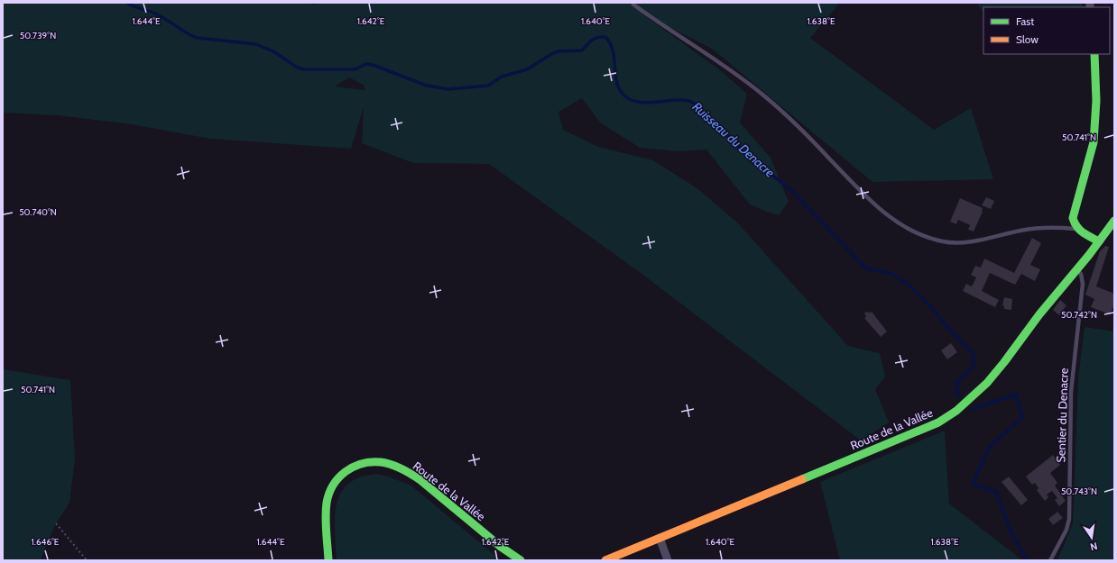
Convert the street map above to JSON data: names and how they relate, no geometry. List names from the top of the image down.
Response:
{
  "streets": {
    "street": ["Route de la Vallée"],
    "lane": ["Sentier du Denacre"]
  },
  "crossings": [
    ["Sentier du Denacre", "Route de la Vallée"]
  ],
  "water": ["Ruisseau du Denacre"],
  "legend": ["Fast", "Slow"],
  "north": "bottom",
  "coordinates": [
    "1.644°E",
    "1.642°E",
    "1.640°E",
    "1.638°E",
    "50.739°N",
    "50.741°N",
    "50.740°N",
    "50.742°N",
    "50.743°N",
    "1.646°E"
  ]
}
